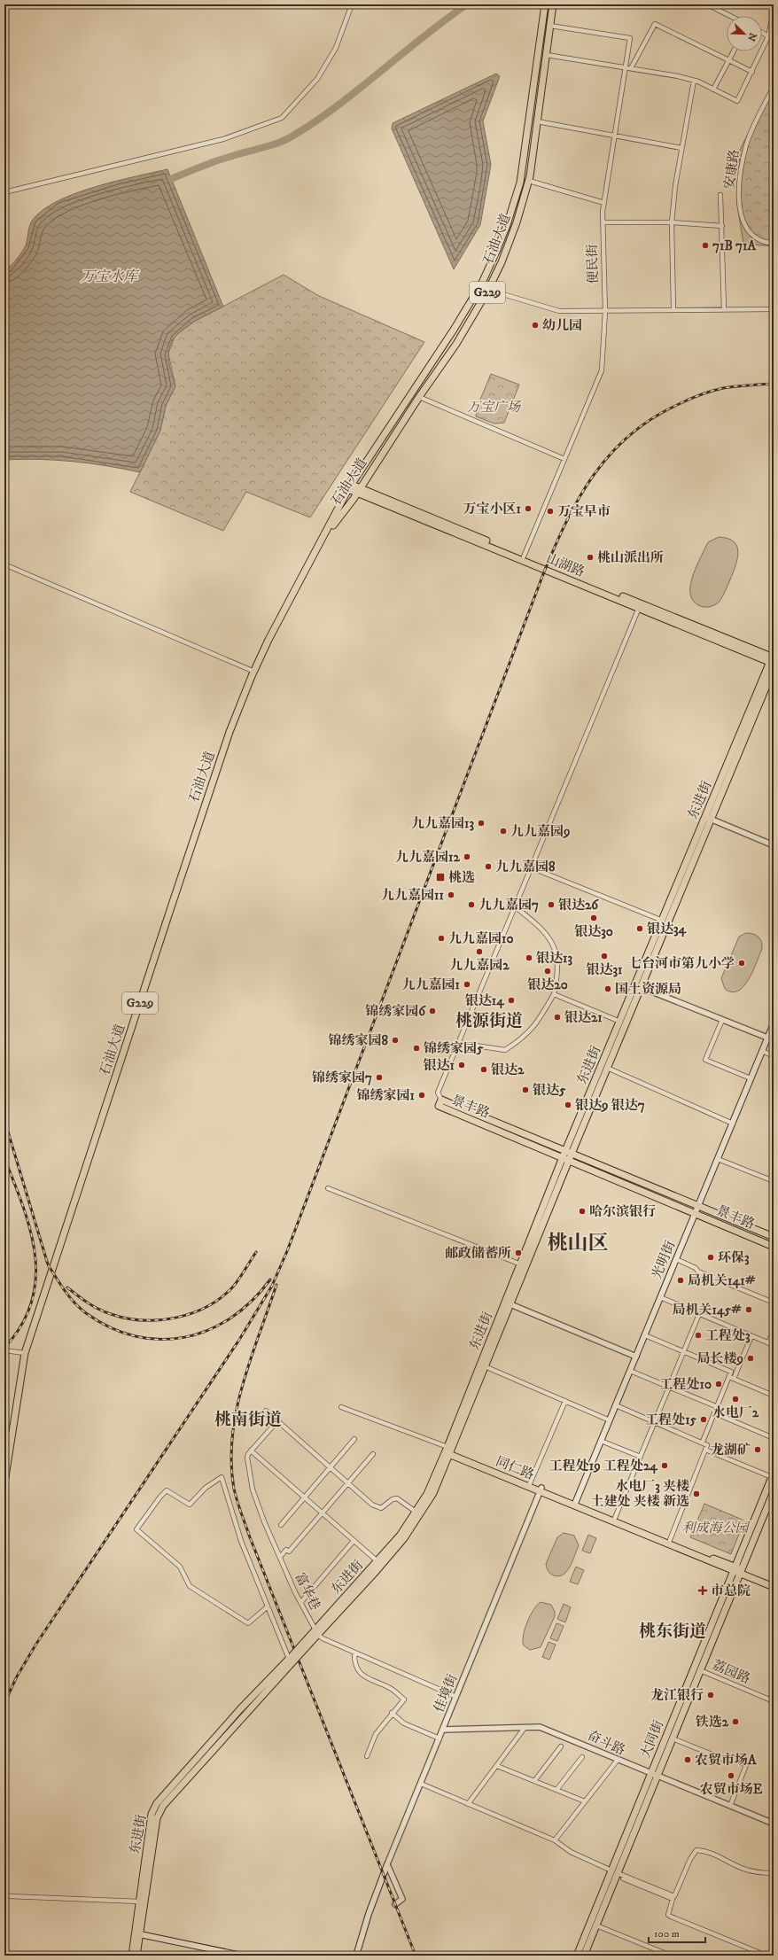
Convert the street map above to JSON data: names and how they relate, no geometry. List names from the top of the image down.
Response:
{
  "streets": {
    "main road": [
      "石油大道",
      "G229",
      "山湖路",
      "东进街",
      "景丰路",
      "光明街",
      "同仁路",
      "大同街"
    ],
    "street": [
      "安康路",
      "便民街",
      "富华巷",
      "荔园路",
      "佳境街",
      "奋斗路"
    ]
  },
  "crossings": [
    ["石油大道", "便民街"],
    ["石油大道", "山湖路"],
    ["便民街", "山湖路"],
    ["山湖路", "东进街"],
    ["东进街", "景丰路"],
    ["东进街", "同仁路"],
    ["东进街", "富华巷"],
    ["景丰路", "光明街"],
    ["光明街", "同仁路"],
    ["同仁路", "佳境街"],
    ["同仁路", "大同街"],
    ["荔园路", "大同街"],
    ["佳境街", "奋斗路"],
    ["大同街", "奋斗路"]
  ],
  "districts": [
    "桃源街道",
    "桃山区",
    "桃南街道",
    "桃东街道"
  ],
  "water": ["万宝水库"],
  "parks": ["万宝广场", "利成海公园"],
  "places": {
    "other": [
      "71B 71A",
      "幼儿园",
      "万宝小区1",
      "万宝早市",
      "桃山派出所",
      "九九嘉园13",
      "九九嘉园9",
      "九九嘉园12",
      "九九嘉园8",
      "九九嘉园11",
      "九九嘉园7",
      "银达26",
      "银达30",
      "银达34",
      "九九嘉园10",
      "九九嘉园2",
      "银达31",
      "银达13",
      "七台河市第九小学",
      "银达20",
      "九九嘉园1",
      "国土资源局",
      "银达14",
      "锦绣家园6",
      "银达21",
      "锦绣家园8",
      "锦绣家园5",
      "银达1",
      "银达2",
      "锦绣家园7",
      "银达5",
      "锦绣家园1",
      "银达9 银达7",
      "哈尔滨银行",
      "邮政储蓄所",
      "环保3",
      "局机关141#",
      "局机关145#",
      "工程处3",
      "局长楼9",
      "工程处10",
      "水电厂2",
      "工程处15",
      "龙湖矿",
      "工程处19 工程处24",
      "水电厂3 夹楼 土建处 夹楼 新选",
      "龙江银行",
      "铁选2",
      "农贸市场A",
      "农贸市场E"
    ],
    "transit": ["桃选"],
    "health": ["市总院"]
  },
  "scale_bar": "100 m",
  "north": "bottom right"
}
